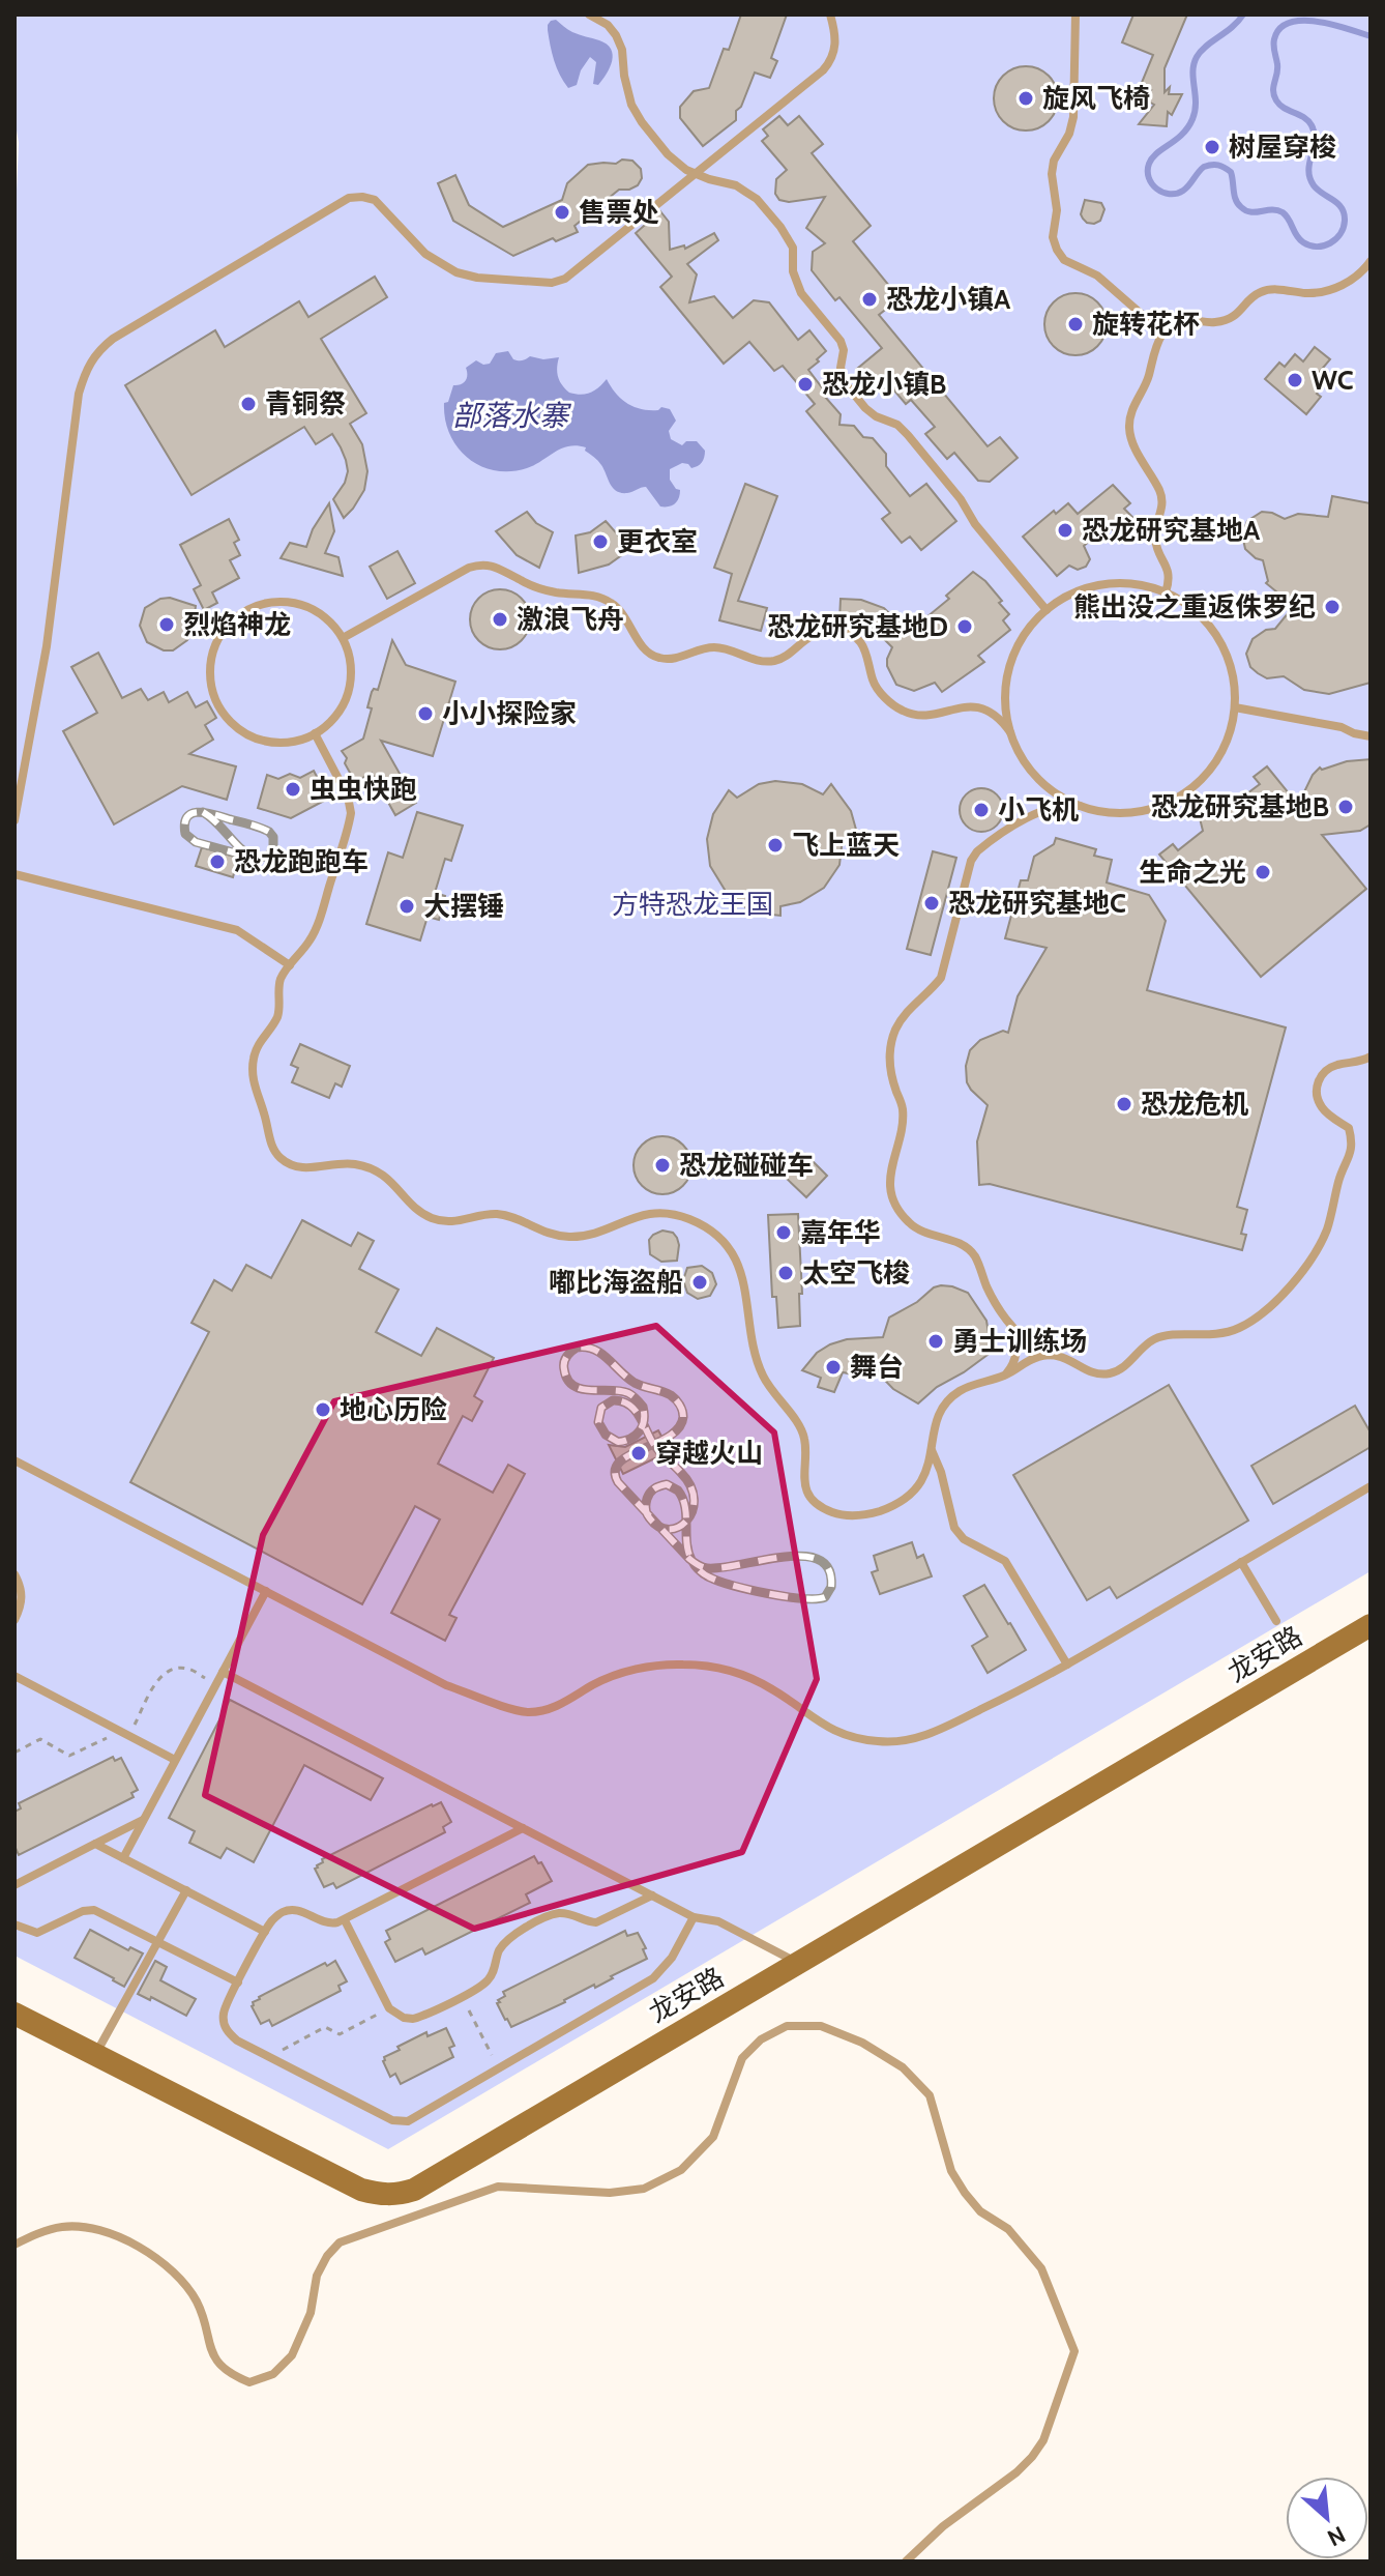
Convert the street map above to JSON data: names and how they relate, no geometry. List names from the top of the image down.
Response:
{
  "streets": {
    "main road": ["龙安路"]
  },
  "water": ["部落水寨"],
  "parks": ["方特恐龙王国"],
  "places": [
    "旋风飞椅",
    "树屋穿梭",
    "售票处",
    "恐龙小镇A",
    "旋转花杯",
    "WC",
    "恐龙小镇B",
    "青铜祭",
    "恐龙研究基地A",
    "更衣室",
    "熊出没之重返侏罗纪",
    "激浪飞舟",
    "烈焰神龙",
    "恐龙研究基地D",
    "小小探险家",
    "虫虫快跑",
    "恐龙研究基地B",
    "小飞机",
    "飞上蓝天",
    "恐龙跑跑车",
    "生命之光",
    "恐龙研究基地C",
    "大摆锤",
    "恐龙危机",
    "恐龙碰碰车",
    "嘉年华",
    "太空飞梭",
    "嘟比海盗船",
    "勇士训练场",
    "舞台",
    "地心历险",
    "穿越火山"
  ],
  "north": "bottom right"
}
